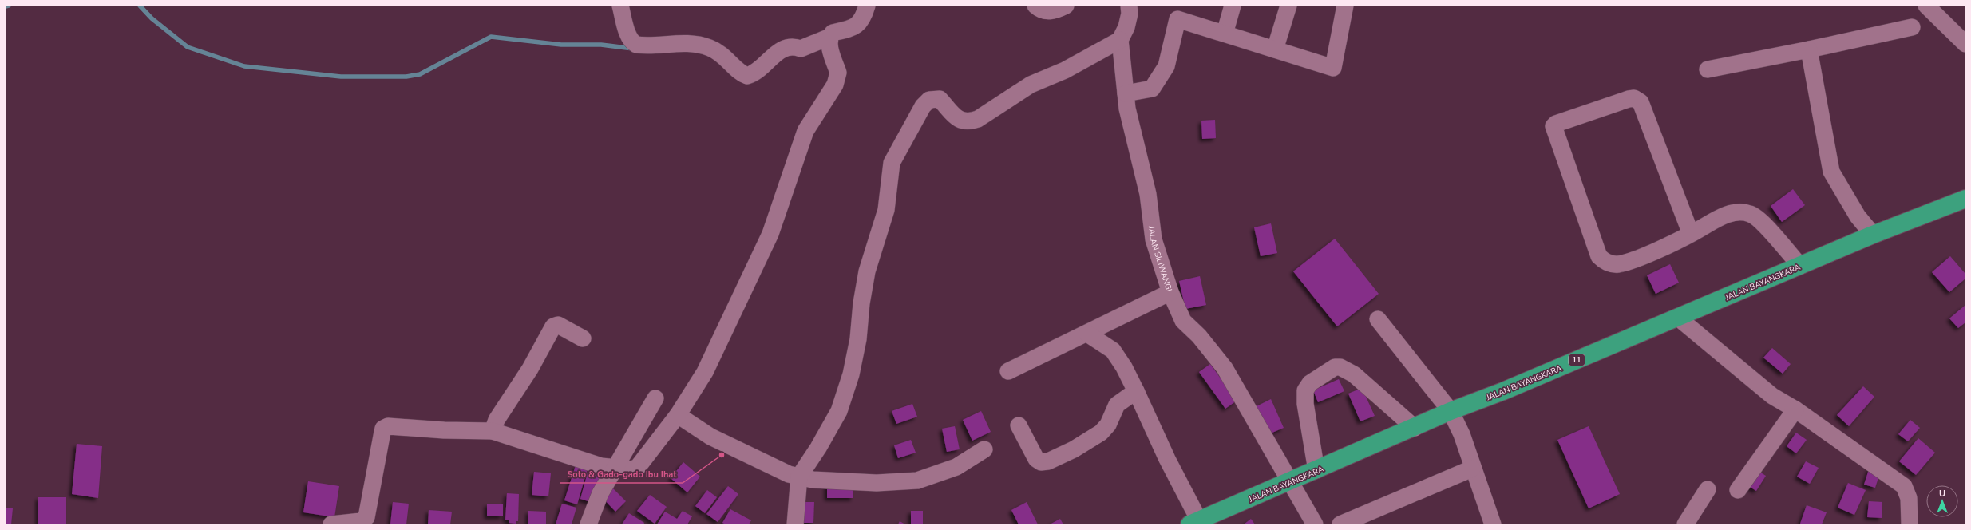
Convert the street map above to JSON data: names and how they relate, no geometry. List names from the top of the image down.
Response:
{
  "streets": {
    "highway": ["JALAN BAYANGKARA", "11"],
    "street": ["JALAN SILIWANGI"]
  },
  "crossings": [
    ["JALAN SILIWANGI", "JALAN BAYANGKARA"]
  ],
  "places": ["Soto & Gado-gado Ibu Ihat"],
  "north": "top"
}
